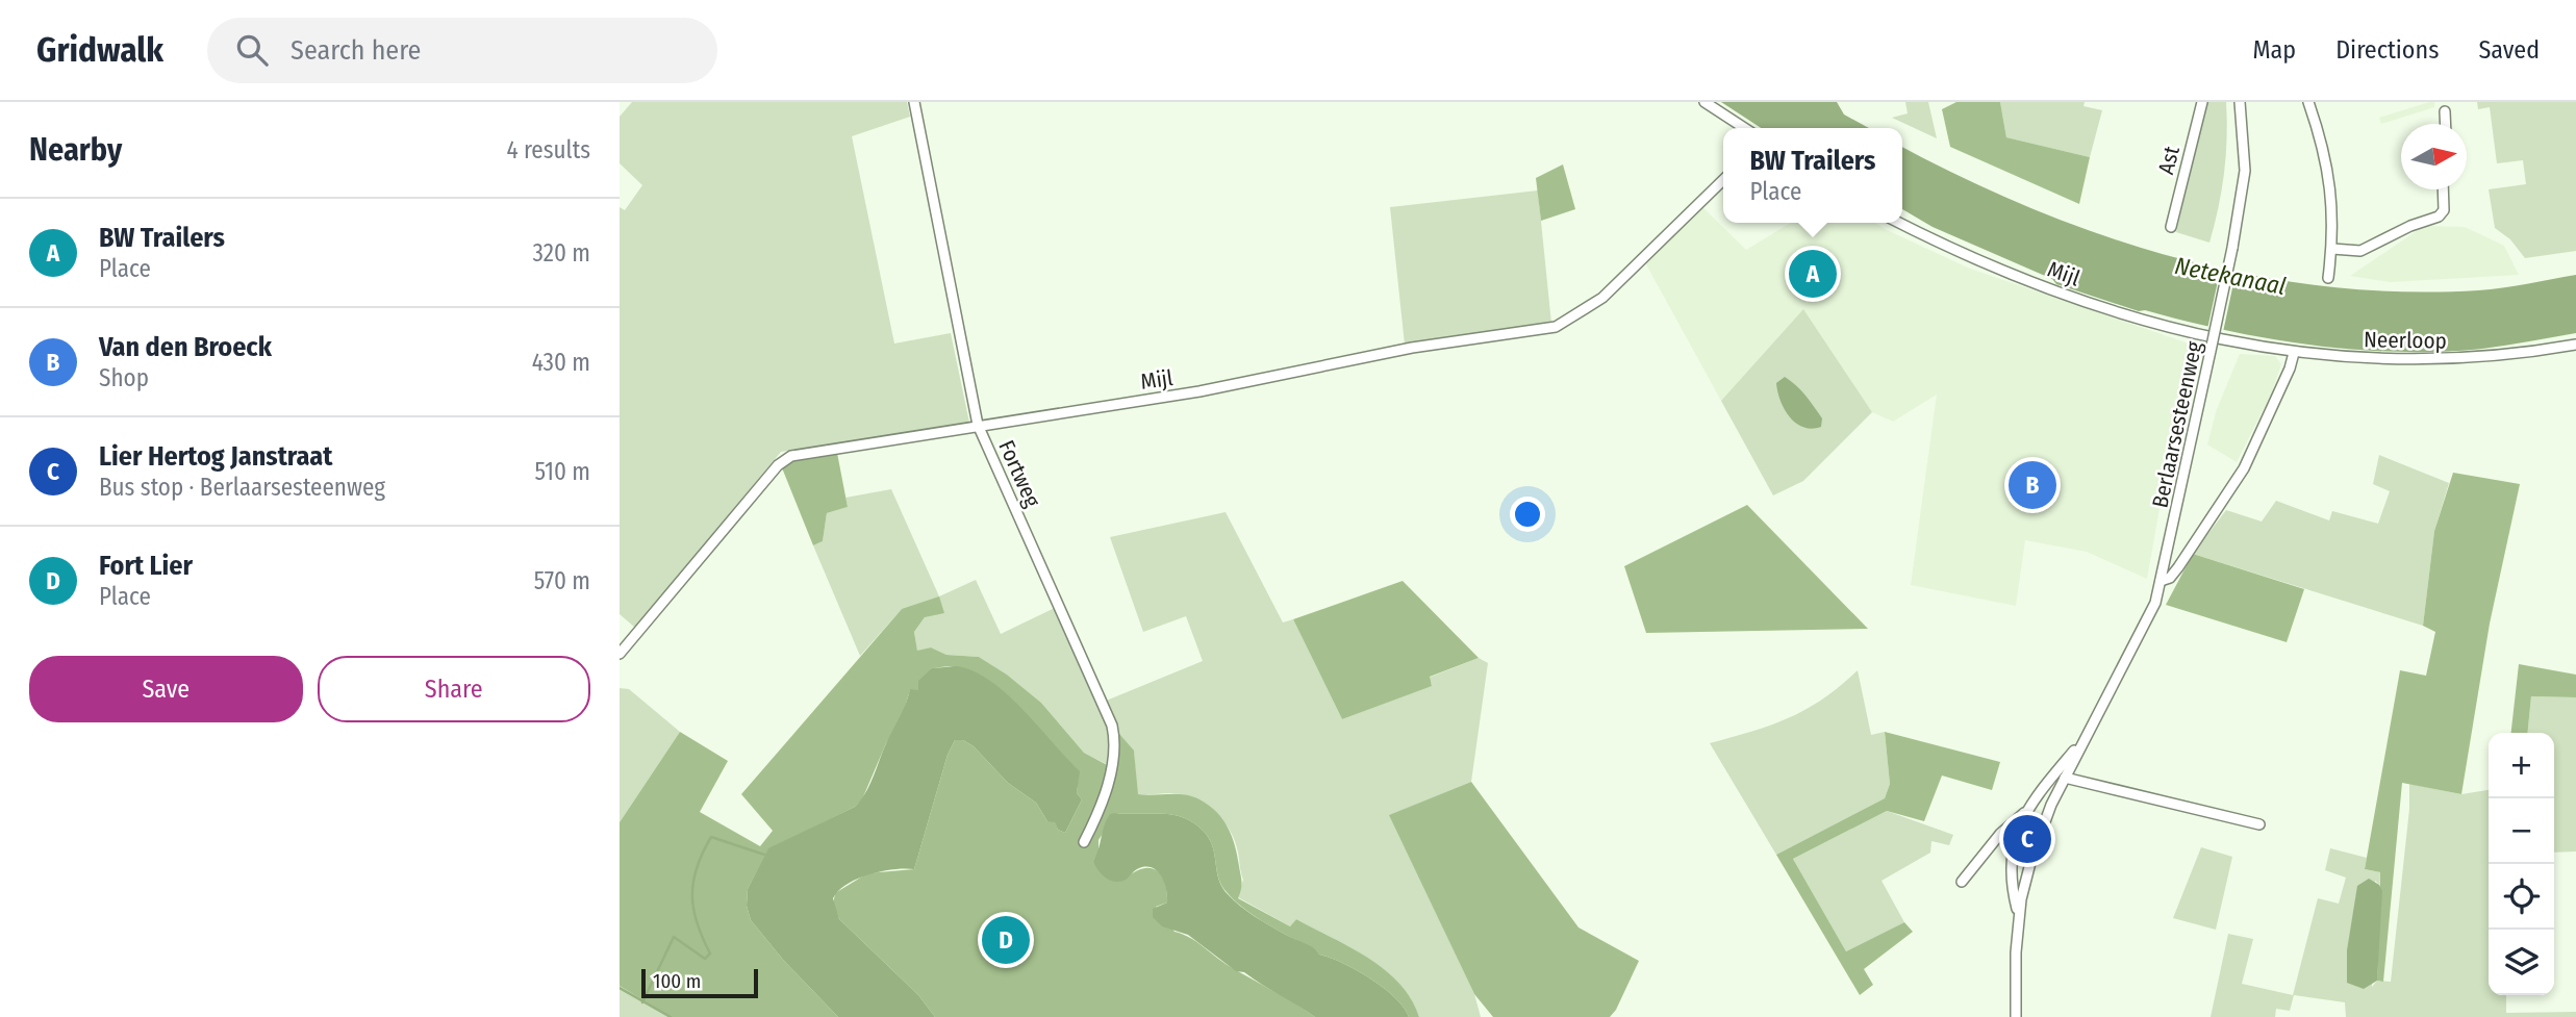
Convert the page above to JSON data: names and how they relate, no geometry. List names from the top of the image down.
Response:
{
  "streets": {
    "street": [
      "Ast",
      "Mijl",
      "Neerloop",
      "Berlaarsesteenweg",
      "Fortweg"
    ]
  },
  "crossings": [
    ["Mijl", "Neerloop"],
    ["Mijl", "Fortweg"]
  ],
  "water": ["Netekanaal"],
  "scale_bar": "100 m",
  "north": "right",
  "page": {
    "header": "Gridwalk",
    "search": "Search here",
    "nav": ["Map", "Directions", "Saved"],
    "heading": ["Nearby", "4 results"],
    "popup": ["BW Trailers", "Place"],
    "list": [
      {
        "mark": "A",
        "name": "BW Trailers",
        "note": "Place",
        "value": "320 m"
      },
      {
        "mark": "B",
        "name": "Van den Broeck",
        "note": "Shop",
        "value": "430 m"
      },
      {
        "mark": "C",
        "name": "Lier Hertog Janstraat",
        "note": "Bus stop · Berlaarsesteenweg",
        "value": "510 m"
      },
      {
        "mark": "D",
        "name": "Fort Lier",
        "note": "Place",
        "value": "570 m"
      }
    ],
    "pins": [
      "A",
      "B",
      "C",
      "D"
    ],
    "buttons": ["Save", "Share"],
    "map_buttons": ["+", "−"],
    "scale": "100 m"
  }
}
